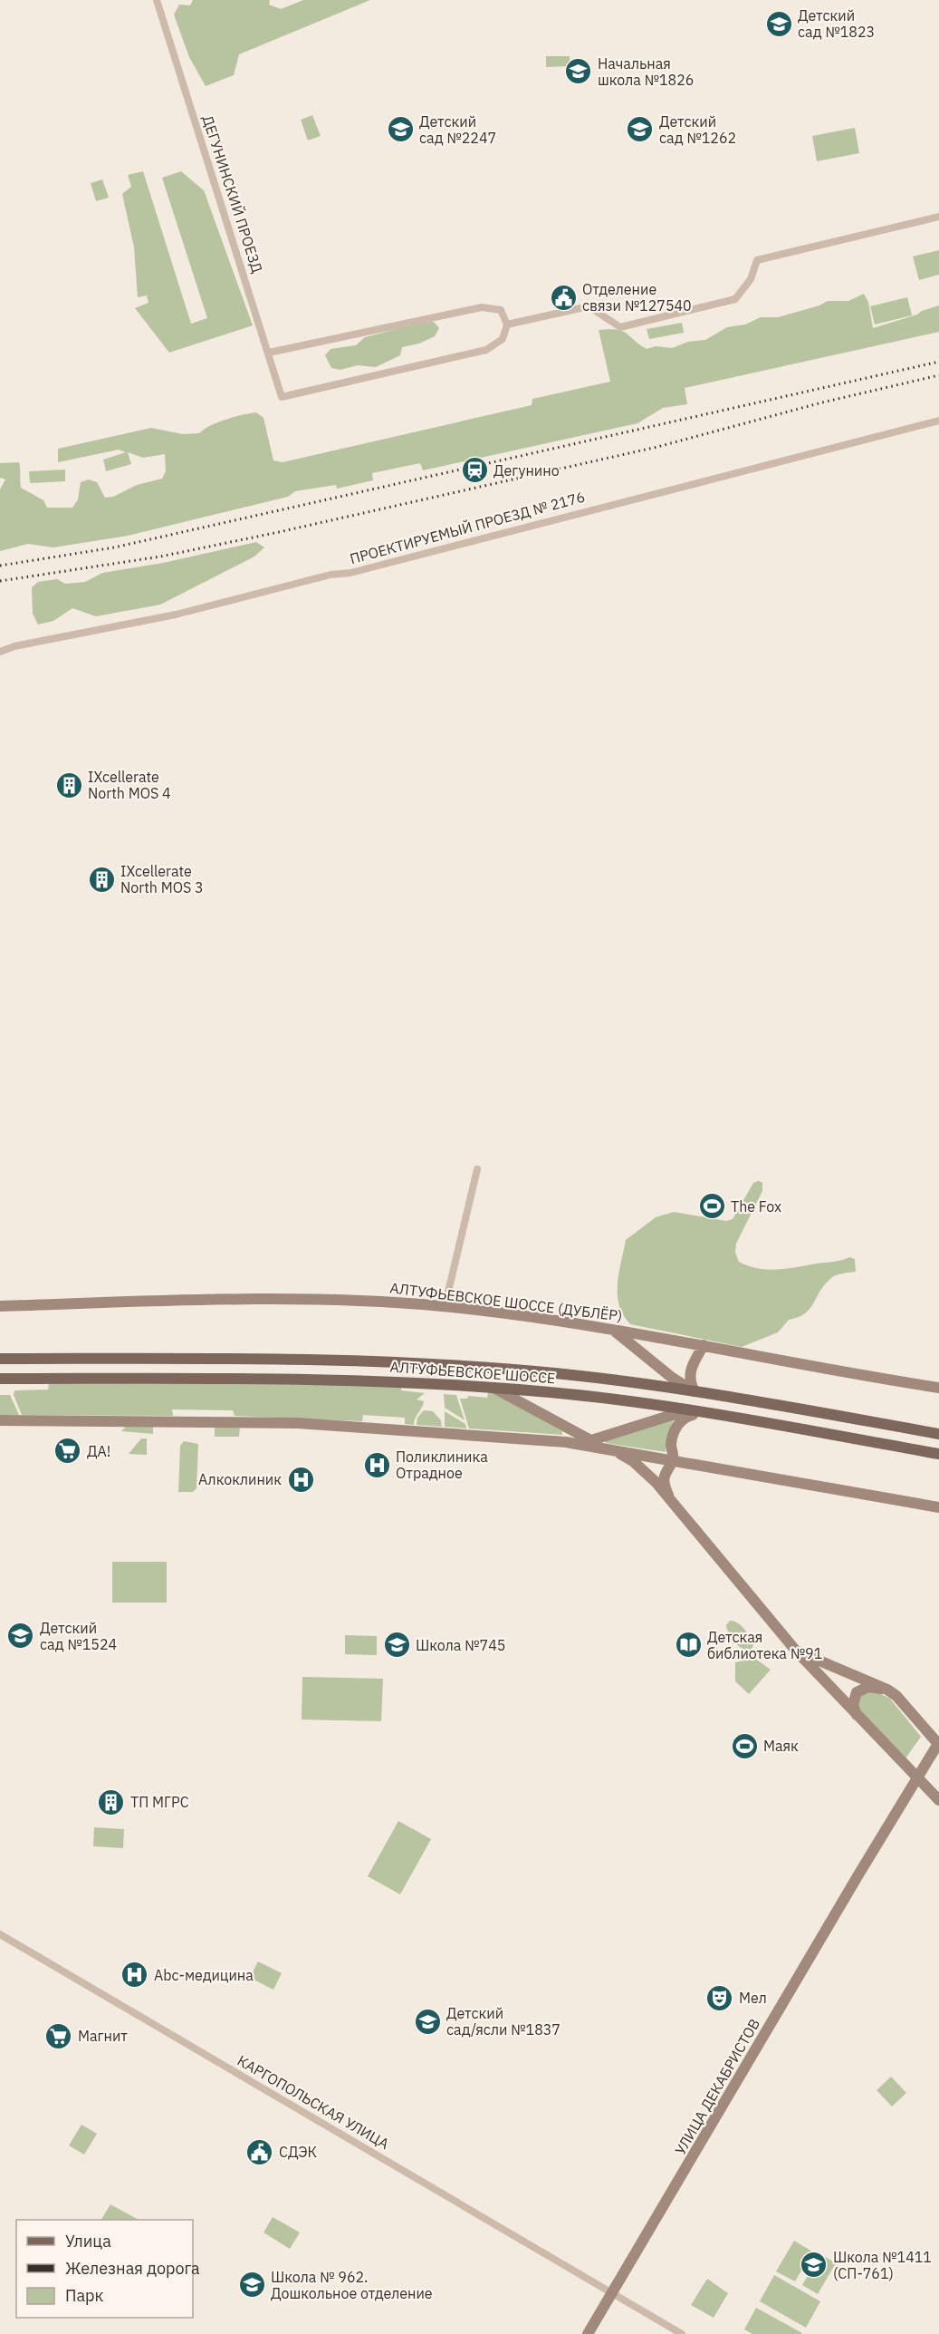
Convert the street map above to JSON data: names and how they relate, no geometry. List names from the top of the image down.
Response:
{
  "streets": {
    "main road": ["АЛТУФЬЕВСКОЕ ШОССЕ (ДУБЛЁР)", "АЛТУФЬЕВСКОЕ ШОССЕ", "УЛИЦА ДЕКАБРИСТОВ"],
    "street": ["ДЕГУНИНСКИЙ ПРОЕЗД", "ПРОЕКТИРУЕМЫЙ ПРОЕЗД № 2176", "КАРГОПОЛЬСКАЯ УЛИЦА"]
  },
  "crossings": [
    ["УЛИЦА ДЕКАБРИСТОВ", "КАРГОПОЛЬСКАЯ УЛИЦА"]
  ],
  "places": {
    "school or university": [
      "Детский сад №1823",
      "Начальная школа №1826",
      "Детский сад №2247",
      "Детский сад №1262",
      "Детский сад №1524",
      "Школа №745",
      "Детский сад/ясли №1837",
      "Школа №1411 (СП-761)",
      "Школа № 962. Дошкольное отделение"
    ],
    "public building": ["Отделение связи №127540", "СДЭК"],
    "station": ["Дегунино"],
    "building": ["IXcellerate North MOS 4", "IXcellerate North MOS 3", "ТП МГРС"],
    "sports": ["The Fox", "Маяк"],
    "supermarket": ["ДА!", "Магнит"],
    "hospital": ["Поликлиника Отрадное", "Алкоклиник", "Abc-медицина"],
    "library": ["Детская библиотека №91"],
    "theatre": ["Мел"]
  },
  "legend": ["Улица", "Железная дорога", "Парк"]
}
